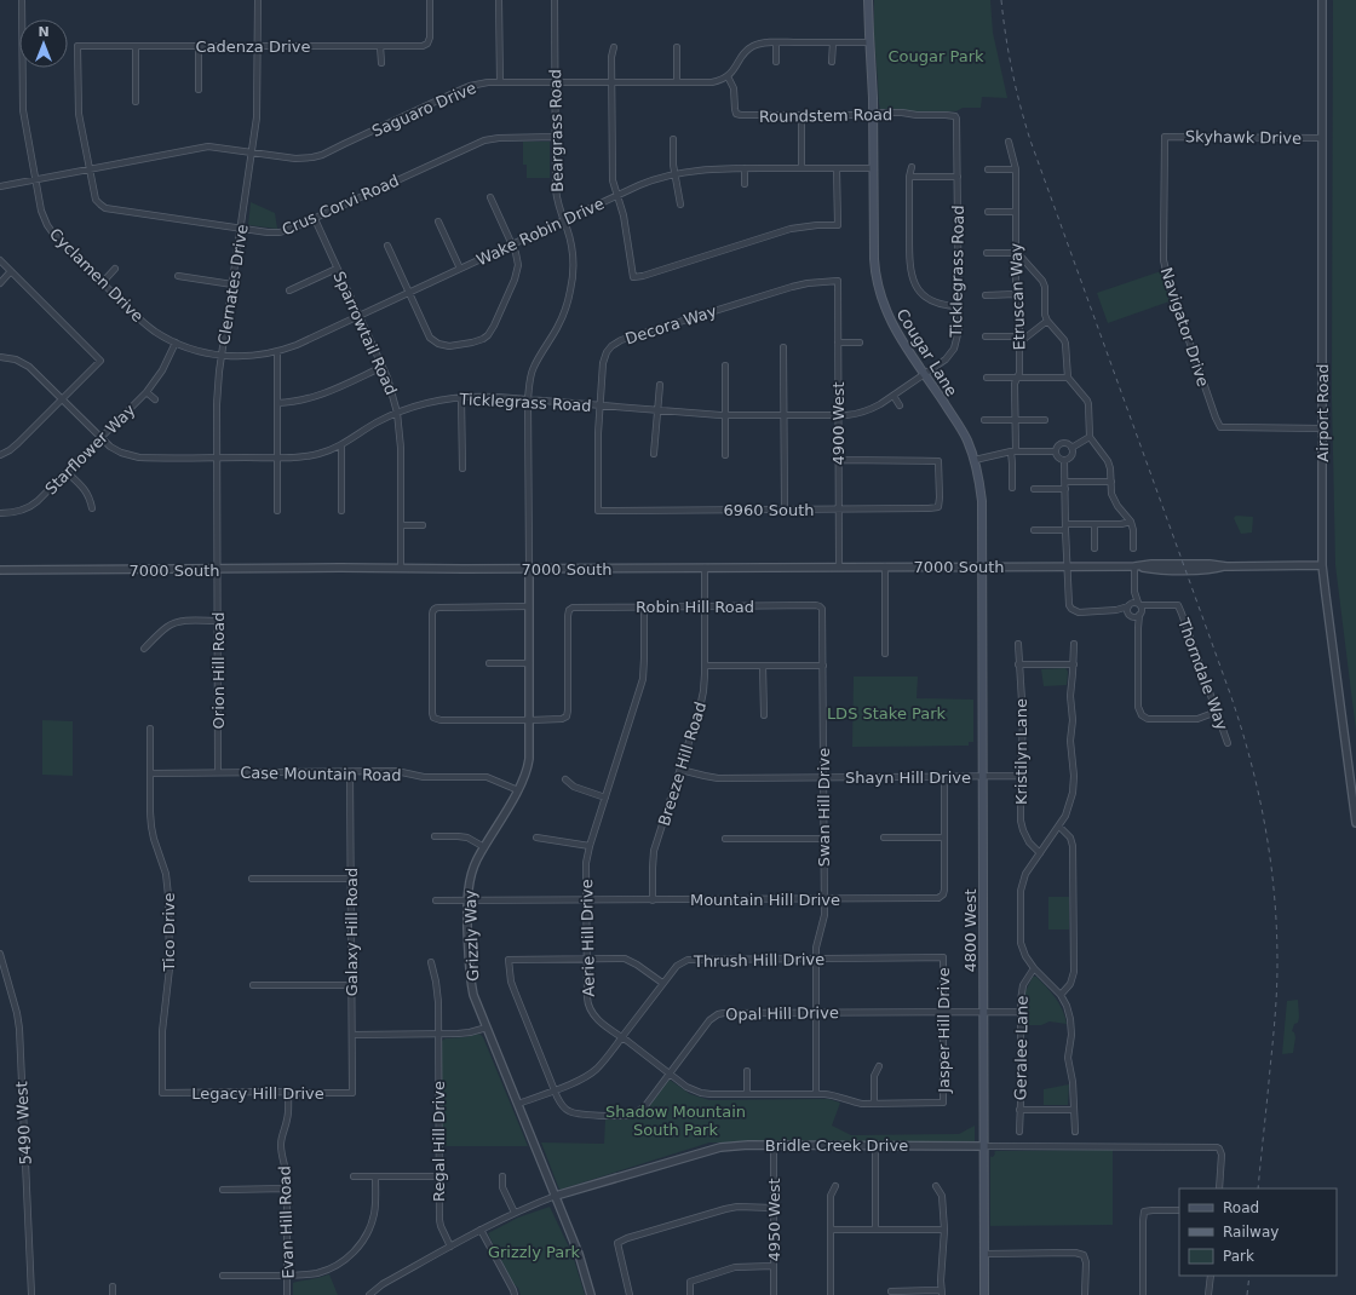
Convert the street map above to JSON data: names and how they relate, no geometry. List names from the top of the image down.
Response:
{
  "streets": {
    "main road": ["Cougar Lane", "4800 West"],
    "street": [
      "Cadenza Drive",
      "Saguaro Drive",
      "Roundstem Road",
      "Beargrass Road",
      "Skyhawk Drive",
      "Crus Corvi Road",
      "Wake Robin Drive",
      "Ticklegrass Road",
      "Cyclamen Drive",
      "Clernates Drive",
      "Etruscan Way",
      "Decora Way",
      "Navigator Drive",
      "Sparrowtail Road",
      "Airport Road",
      "4900 West",
      "Starflower Way",
      "6960 South",
      "7000 South",
      "Robin Hill Road",
      "Orion Hill Road",
      "Thorndale Way",
      "Kristilyn Lane",
      "Breeze Hill Road",
      "Case Mountain Road",
      "Shayn Hill Drive",
      "Swan Hill Drive",
      "Mountain Hill Drive",
      "Tico Drive",
      "Galaxy Hill Road",
      "Grizzly Way",
      "Aerie Hill Drive",
      "Thrush Hill Drive",
      "Opal Hill Drive",
      "Jasper Hill Drive",
      "Geralee Lane",
      "Legacy Hill Drive",
      "5490 West",
      "Regal Hill Drive",
      "Bridle Creek Drive",
      "4950 West",
      "Evan Hill Road"
    ]
  },
  "crossings": [
    ["Cadenza Drive", "Crus Corvi Road"],
    ["Cadenza Drive", "Clernates Drive"],
    ["Saguaro Drive", "Roundstem Road"],
    ["Saguaro Drive", "Beargrass Road"],
    ["Saguaro Drive", "Crus Corvi Road"],
    ["Saguaro Drive", "Cyclamen Drive"],
    ["Saguaro Drive", "Clernates Drive"],
    ["Roundstem Road", "Ticklegrass Road"],
    ["Roundstem Road", "Cougar Lane"],
    ["Beargrass Road", "Crus Corvi Road"],
    ["Beargrass Road", "Wake Robin Drive"],
    ["Beargrass Road", "Ticklegrass Road"],
    ["Beargrass Road", "7000 South"],
    ["Beargrass Road", "Grizzly Way"],
    ["Skyhawk Drive", "Navigator Drive"],
    ["Skyhawk Drive", "Airport Road"],
    ["Crus Corvi Road", "Clernates Drive"],
    ["Crus Corvi Road", "Sparrowtail Road"],
    ["Wake Robin Drive", "Cyclamen Drive"],
    ["Wake Robin Drive", "Clernates Drive"],
    ["Wake Robin Drive", "Sparrowtail Road"],
    ["Wake Robin Drive", "Cougar Lane"],
    ["Ticklegrass Road", "Clernates Drive"],
    ["Ticklegrass Road", "Decora Way"],
    ["Ticklegrass Road", "Sparrowtail Road"],
    ["Ticklegrass Road", "Cougar Lane"],
    ["Ticklegrass Road", "4900 West"],
    ["Ticklegrass Road", "Starflower Way"],
    ["Cyclamen Drive", "Clernates Drive"],
    ["Cyclamen Drive", "Starflower Way"],
    ["Clernates Drive", "7000 South"],
    ["Clernates Drive", "Orion Hill Road"],
    ["Decora Way", "4900 West"],
    ["Decora Way", "6960 South"],
    ["Navigator Drive", "Airport Road"],
    ["Sparrowtail Road", "7000 South"],
    ["Cougar Lane", "7000 South"],
    ["Cougar Lane", "4800 West"],
    ["Airport Road", "7000 South"],
    ["4900 West", "6960 South"],
    ["4900 West", "7000 South"],
    ["7000 South", "Orion Hill Road"],
    ["7000 South", "Breeze Hill Road"],
    ["7000 South", "4800 West"],
    ["7000 South", "Grizzly Way"],
    ["Robin Hill Road", "Breeze Hill Road"],
    ["Robin Hill Road", "Swan Hill Drive"],
    ["Robin Hill Road", "Grizzly Way"],
    ["Robin Hill Road", "Aerie Hill Drive"],
    ["Orion Hill Road", "Case Mountain Road"],
    ["Kristilyn Lane", "Shayn Hill Drive"],
    ["Breeze Hill Road", "Shayn Hill Drive"],
    ["Breeze Hill Road", "Mountain Hill Drive"],
    ["Case Mountain Road", "Tico Drive"],
    ["Case Mountain Road", "Galaxy Hill Road"],
    ["Case Mountain Road", "Grizzly Way"],
    ["Shayn Hill Drive", "Swan Hill Drive"],
    ["Shayn Hill Drive", "Mountain Hill Drive"],
    ["Shayn Hill Drive", "4800 West"],
    ["Swan Hill Drive", "Mountain Hill Drive"],
    ["Swan Hill Drive", "Aerie Hill Drive"],
    ["Swan Hill Drive", "Thrush Hill Drive"],
    ["Swan Hill Drive", "Opal Hill Drive"],
    ["Mountain Hill Drive", "Grizzly Way"],
    ["Mountain Hill Drive", "Aerie Hill Drive"],
    ["4800 West", "Opal Hill Drive"],
    ["4800 West", "Bridle Creek Drive"],
    ["Tico Drive", "Legacy Hill Drive"],
    ["Galaxy Hill Road", "Legacy Hill Drive"],
    ["Grizzly Way", "Thrush Hill Drive"],
    ["Grizzly Way", "Bridle Creek Drive"],
    ["Aerie Hill Drive", "Thrush Hill Drive"],
    ["Aerie Hill Drive", "Opal Hill Drive"],
    ["Aerie Hill Drive", "Jasper Hill Drive"],
    ["Thrush Hill Drive", "Opal Hill Drive"],
    ["Thrush Hill Drive", "Jasper Hill Drive"],
    ["Opal Hill Drive", "Jasper Hill Drive"],
    ["Opal Hill Drive", "Geralee Lane"],
    ["Legacy Hill Drive", "Evan Hill Road"],
    ["Regal Hill Drive", "Bridle Creek Drive"],
    ["Bridle Creek Drive", "4950 West"]
  ],
  "parks": [
    "Cougar Park",
    "LDS Stake Park",
    "Shadow Mountain South Park",
    "Grizzly Park"
  ],
  "legend": ["Road", "Railway", "Park"],
  "north": "top"
}
